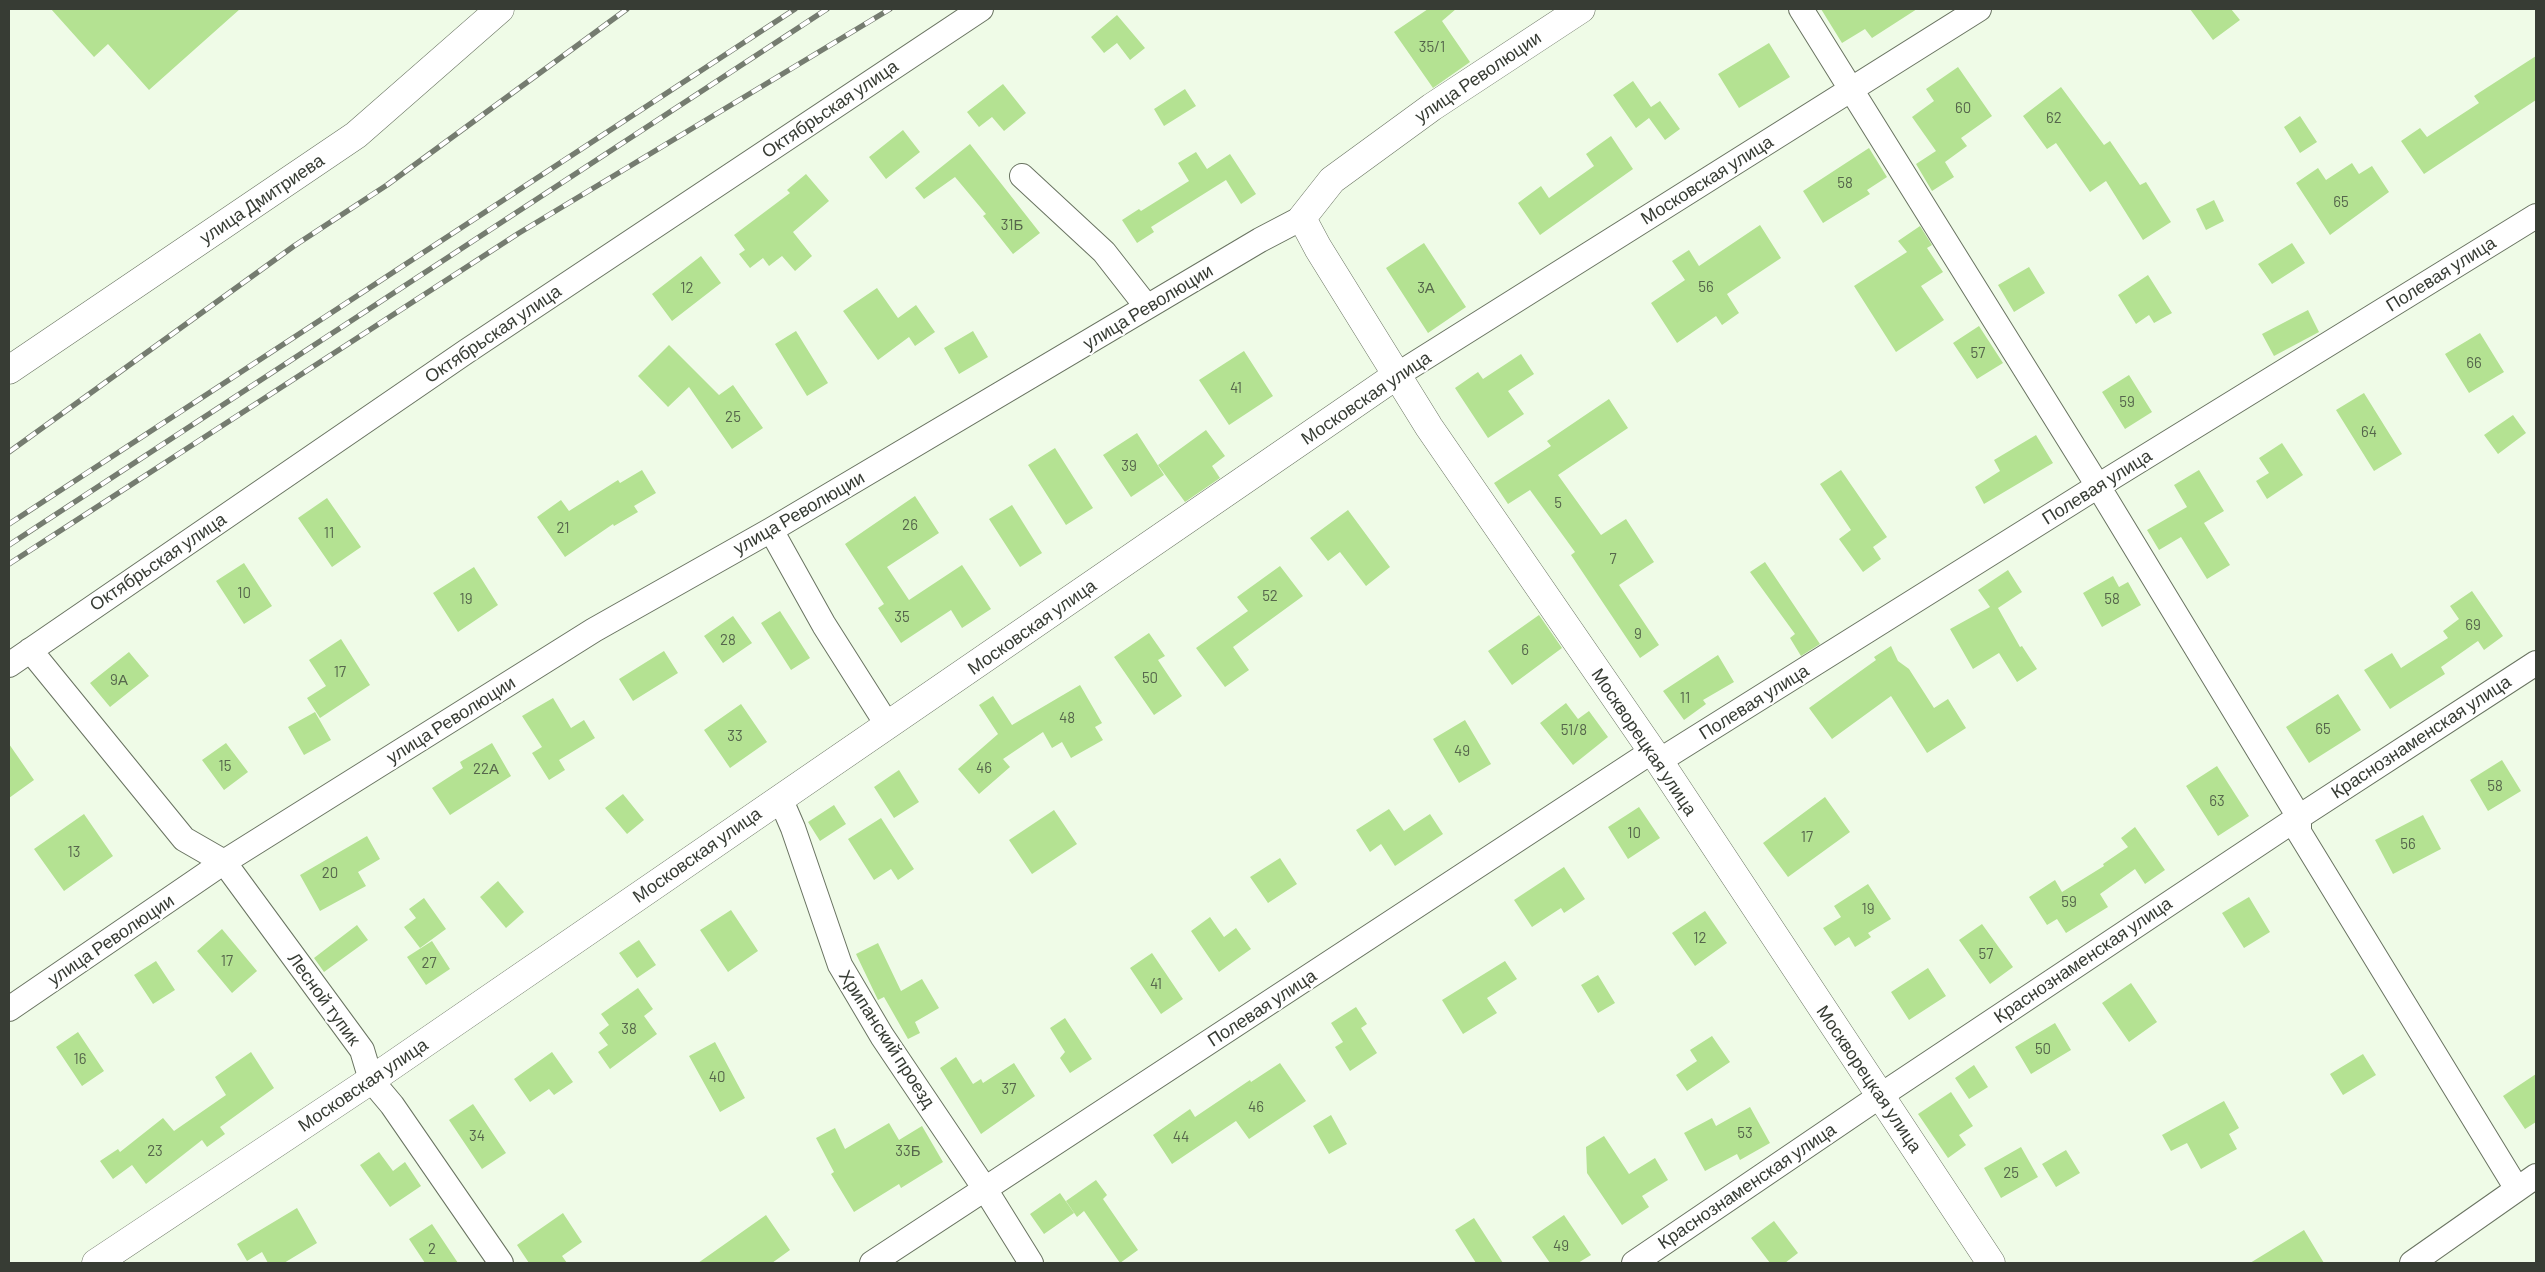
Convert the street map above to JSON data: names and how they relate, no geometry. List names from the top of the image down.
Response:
{
  "streets": {
    "street": [
      "улица Революции",
      "Октябрьская улица",
      "Московская улица",
      "улица Дмитриева",
      "Полевая улица",
      "Краснознаменская улица",
      "Москворецкая улица",
      "Лесной тупик",
      "Хрипанский проезд"
    ]
  },
  "crossings": [
    ["улица Революции", "Москворецкая улица"],
    ["улица Революции", "Лесной тупик"],
    ["Московская улица", "Москворецкая улица"],
    ["Московская улица", "Лесной тупик"],
    ["Московская улица", "Хрипанский проезд"],
    ["Полевая улица", "Москворецкая улица"],
    ["Полевая улица", "Хрипанский проезд"],
    ["Краснознаменская улица", "Москворецкая улица"]
  ],
  "house_numbers": [
    "35/1",
    "60",
    "62",
    "58",
    "65",
    "31Б",
    "56",
    "12",
    "3А",
    "57",
    "66",
    "41",
    "59",
    "25",
    "64",
    "39",
    "5",
    "26",
    "21",
    "11",
    "7",
    "10",
    "52",
    "19",
    "58",
    "35",
    "69",
    "9",
    "28",
    "6",
    "17",
    "50",
    "9А",
    "11",
    "48",
    "65",
    "51/8",
    "33",
    "49",
    "15",
    "46",
    "22А",
    "58",
    "63",
    "10",
    "17",
    "56",
    "13",
    "20",
    "59",
    "19",
    "12",
    "57",
    "17",
    "27",
    "41",
    "38",
    "50",
    "16",
    "40",
    "37",
    "46",
    "53",
    "34",
    "44",
    "23",
    "33Б",
    "25",
    "49",
    "2"
  ]
}
